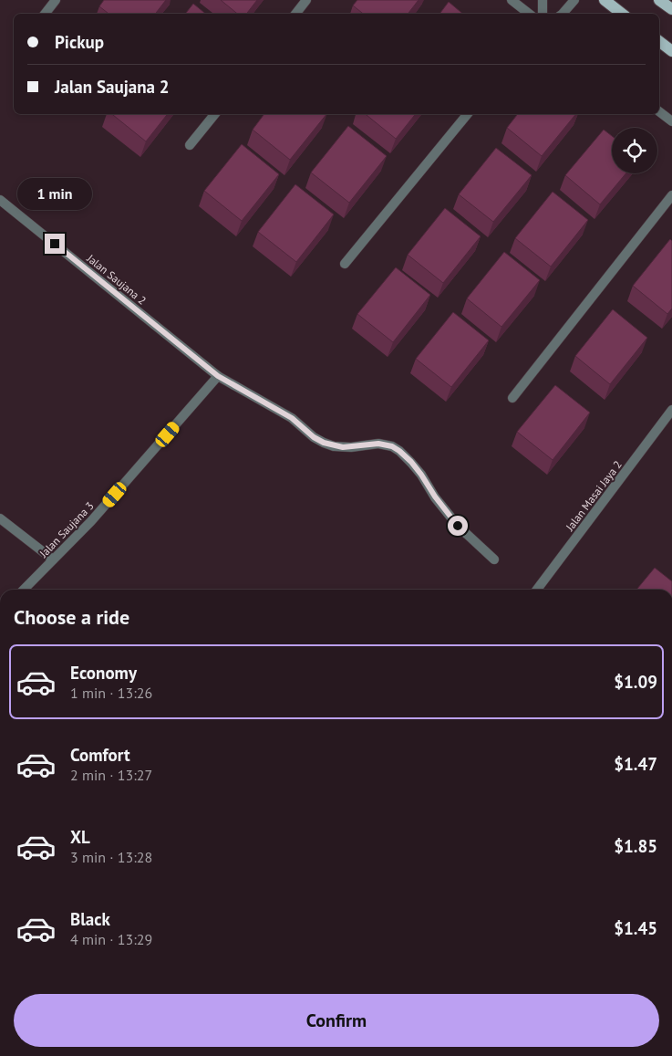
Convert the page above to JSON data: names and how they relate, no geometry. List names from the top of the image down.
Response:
{
  "streets": {
    "street": ["Jalan Saujana 2", "Jalan Masai Jaya 2", "Jalan Saujana 3"]
  },
  "crossings": [
    ["Jalan Saujana 2", "Jalan Saujana 3"]
  ],
  "page": {
    "banner": ["Pickup", "Jalan Saujana 2"],
    "bubble": "1 min",
    "heading": "Choose a ride",
    "list": [
      {
        "name": "Economy",
        "note": "1 min · 13:26",
        "value": "$1.09"
      },
      {
        "name": "Comfort",
        "note": "2 min · 13:27",
        "value": "$1.47"
      },
      {
        "name": "XL",
        "note": "3 min · 13:28",
        "value": "$1.85"
      },
      {
        "name": "Black",
        "note": "4 min · 13:29",
        "value": "$1.45"
      }
    ],
    "buttons": "Confirm"
  }
}
